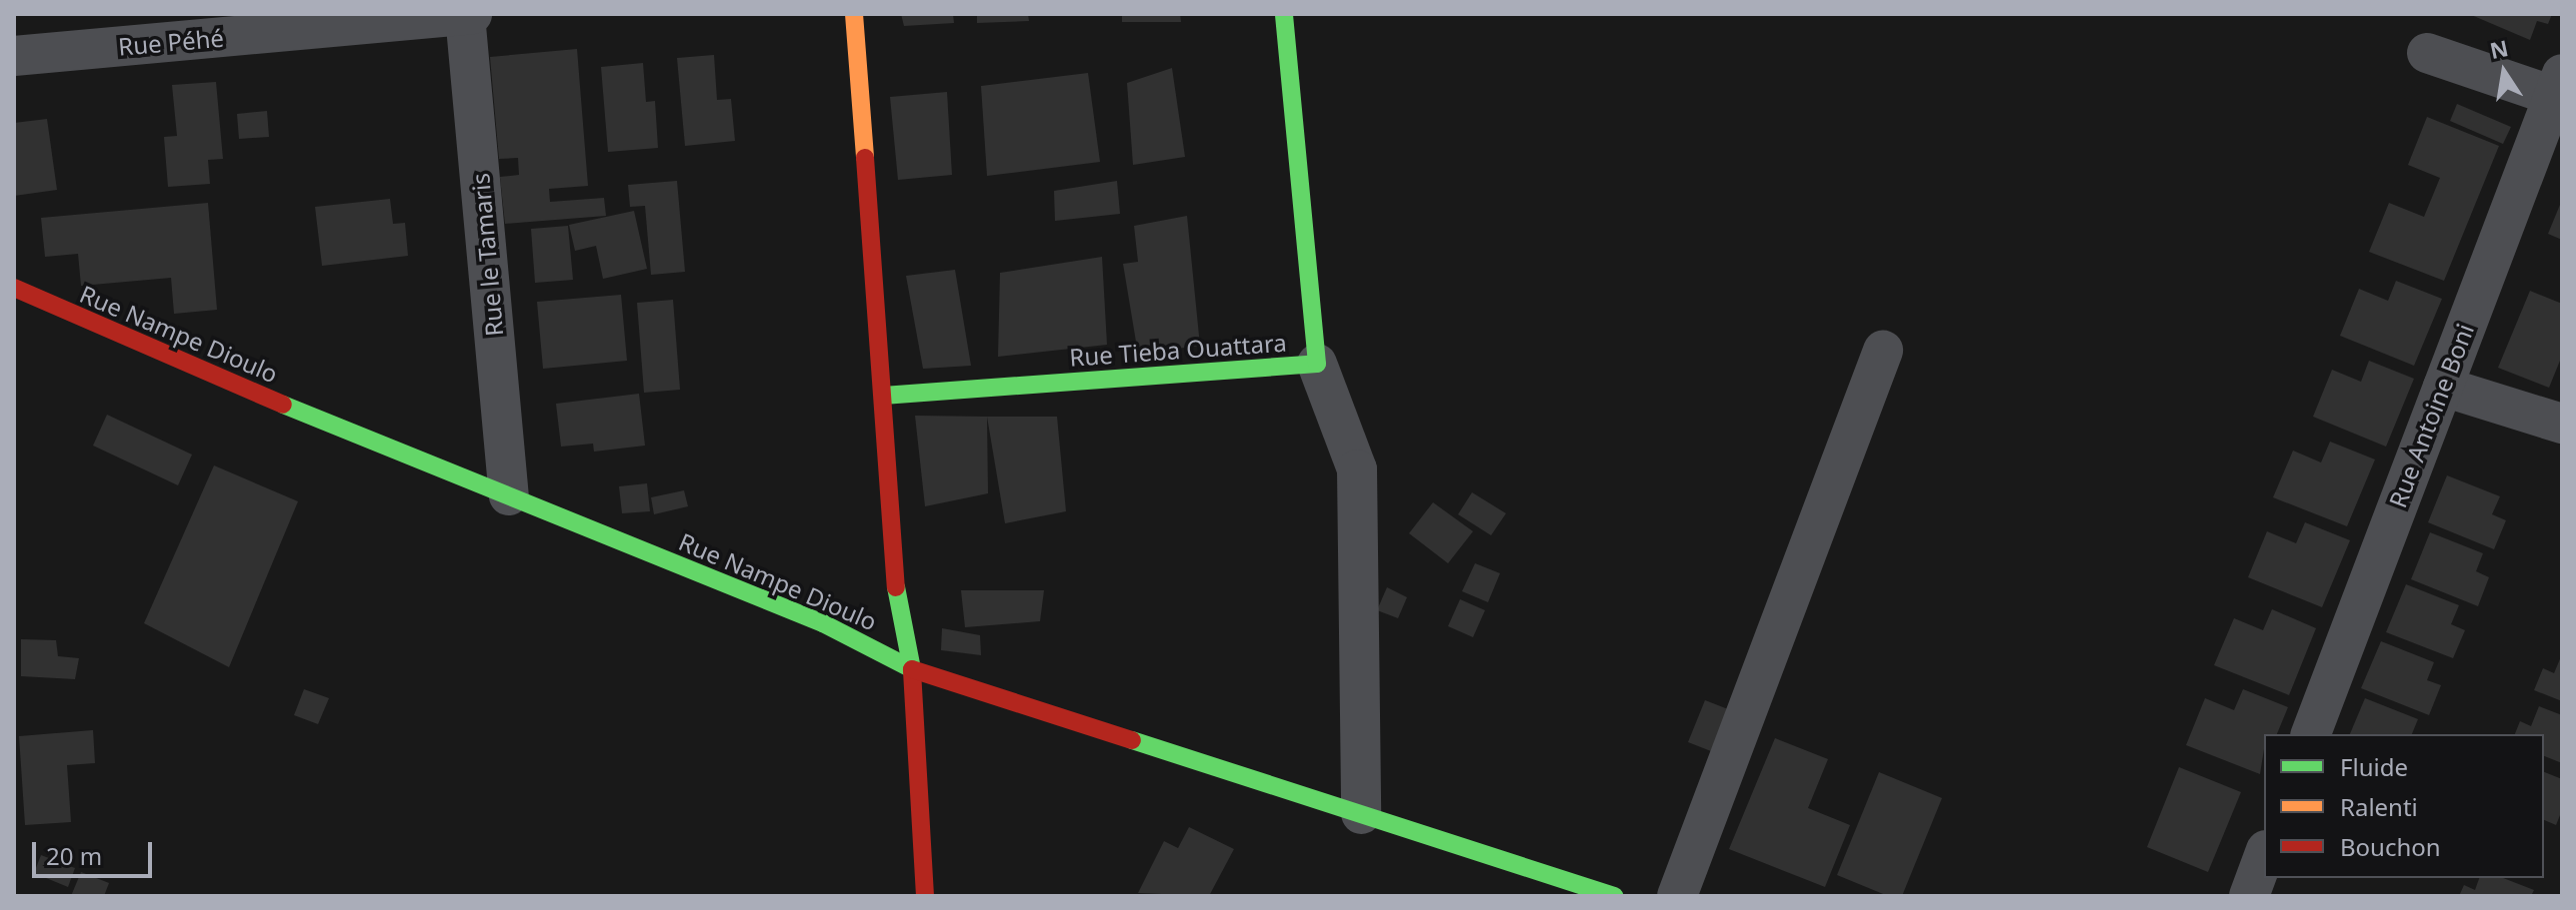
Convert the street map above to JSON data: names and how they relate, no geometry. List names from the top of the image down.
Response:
{
  "streets": {
    "street": [
      "Rue Péhé",
      "Rue le Tamaris",
      "Rue Nampe Dioulo",
      "Rue Tieba Ouattara",
      "Rue Antoine Boni"
    ]
  },
  "crossings": [
    ["Rue Péhé", "Rue le Tamaris"],
    ["Rue le Tamaris", "Rue Nampe Dioulo"],
    ["Rue Nampe Dioulo", "Rue Tieba Ouattara"]
  ],
  "legend": ["Fluide", "Ralenti", "Bouchon"],
  "scale_bar": "20 m",
  "north": "top"
}
